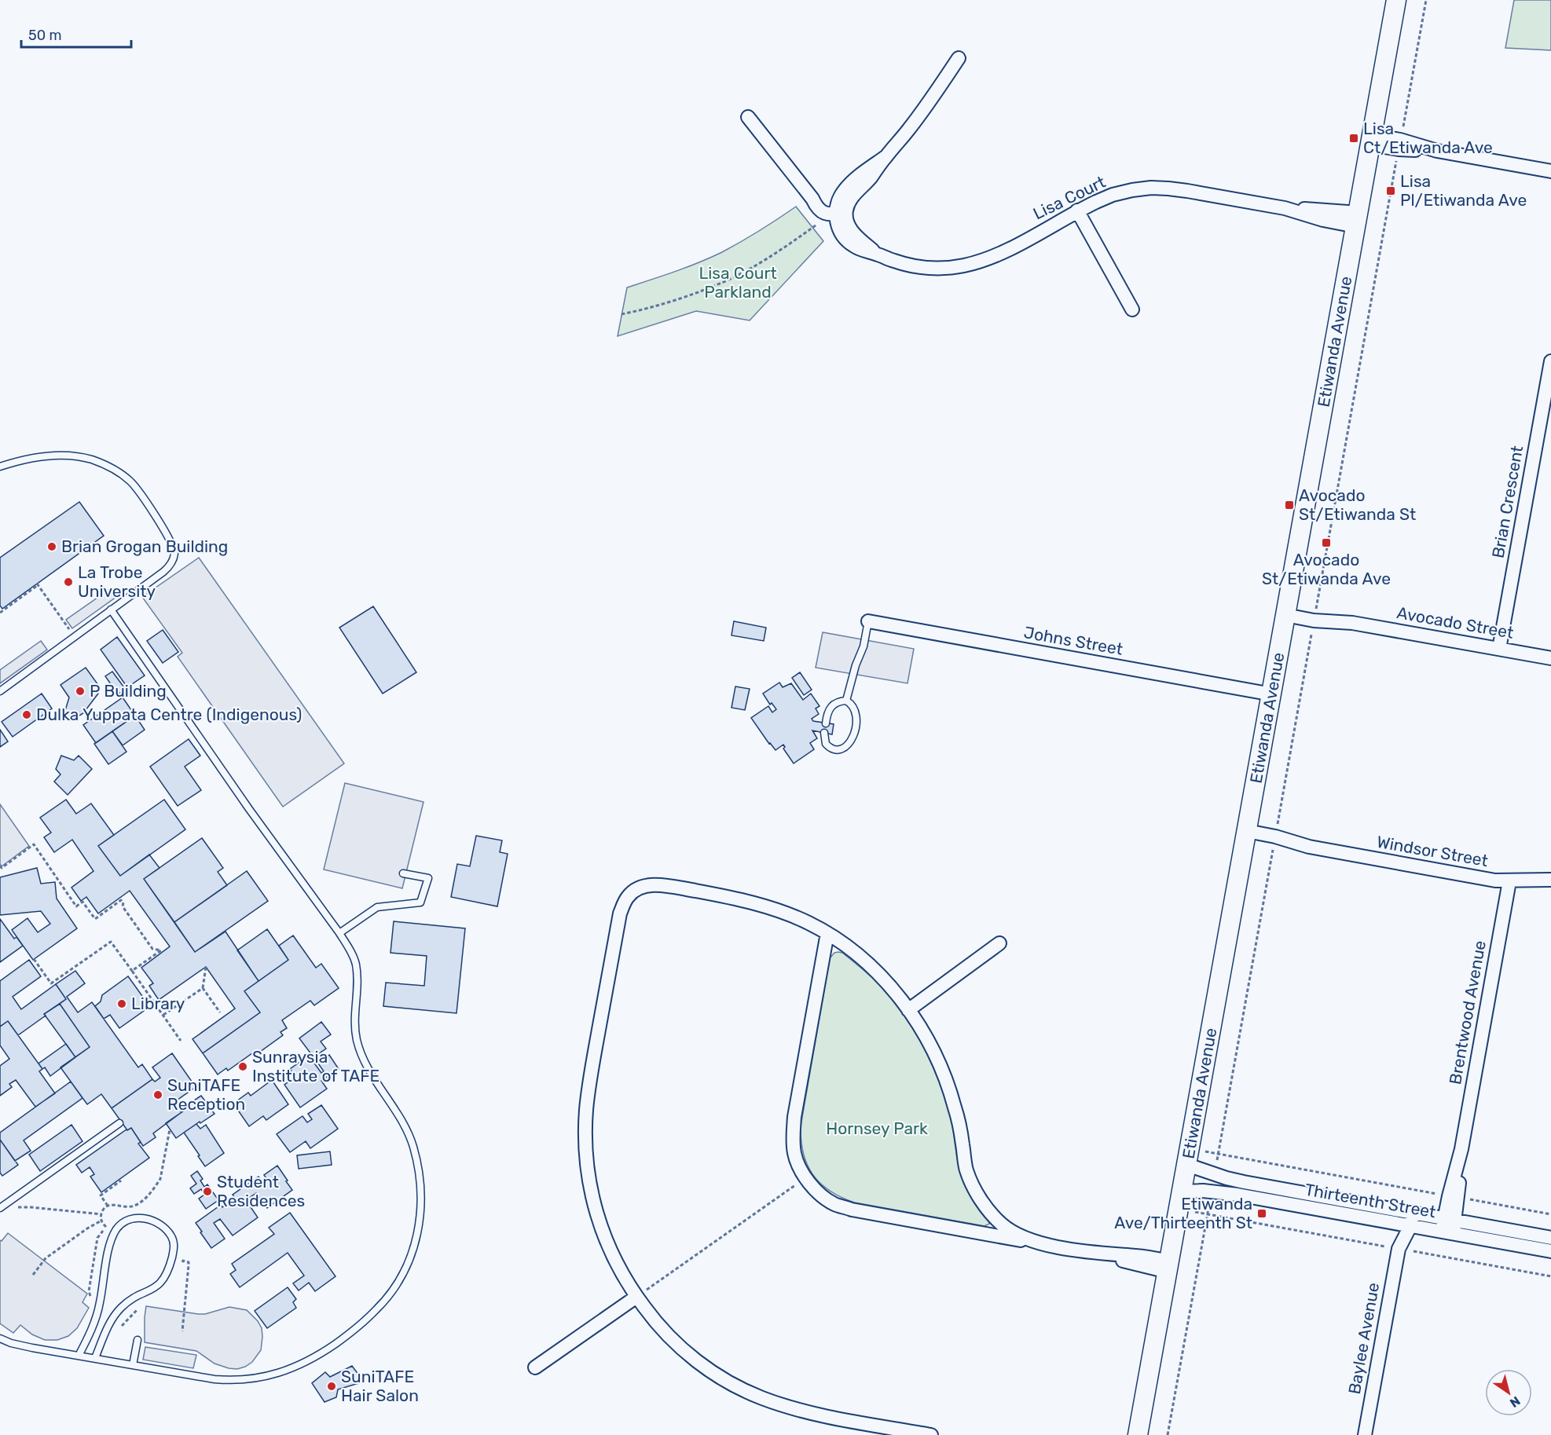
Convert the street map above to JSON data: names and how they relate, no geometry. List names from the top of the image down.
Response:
{
  "streets": {
    "street": [
      "Lisa Court",
      "Etiwanda Avenue",
      "Brian Crescent",
      "Avocado Street",
      "Johns Street",
      "Windsor Street",
      "Brentwood Avenue",
      "Thirteenth Street",
      "Baylee Avenue"
    ]
  },
  "crossings": [
    ["Lisa Court", "Etiwanda Avenue"],
    ["Etiwanda Avenue", "Avocado Street"],
    ["Etiwanda Avenue", "Johns Street"],
    ["Etiwanda Avenue", "Windsor Street"],
    ["Etiwanda Avenue", "Thirteenth Street"],
    ["Brian Crescent", "Avocado Street"],
    ["Windsor Street", "Brentwood Avenue"],
    ["Brentwood Avenue", "Thirteenth Street"],
    ["Thirteenth Street", "Baylee Avenue"]
  ],
  "parks": ["Lisa Court Parkland", "Hornsey Park"],
  "places": {
    "transit": [
      "Lisa Ct/Etiwanda Ave",
      "Lisa Pl/Etiwanda Ave",
      "Avocado St/Etiwanda St",
      "Avocado St/Etiwanda Ave",
      "Etiwanda Ave/Thirteenth St"
    ],
    "other": [
      "Brian Grogan Building",
      "La Trobe University",
      "P Building",
      "Dulka Yuppata Centre (Indigenous)",
      "Library",
      "Sunraysia Institute of TAFE",
      "SuniTAFE Reception",
      "Student Residences",
      "SuniTAFE Hair Salon"
    ]
  },
  "scale_bar": "50 m",
  "north": "bottom right"
}
